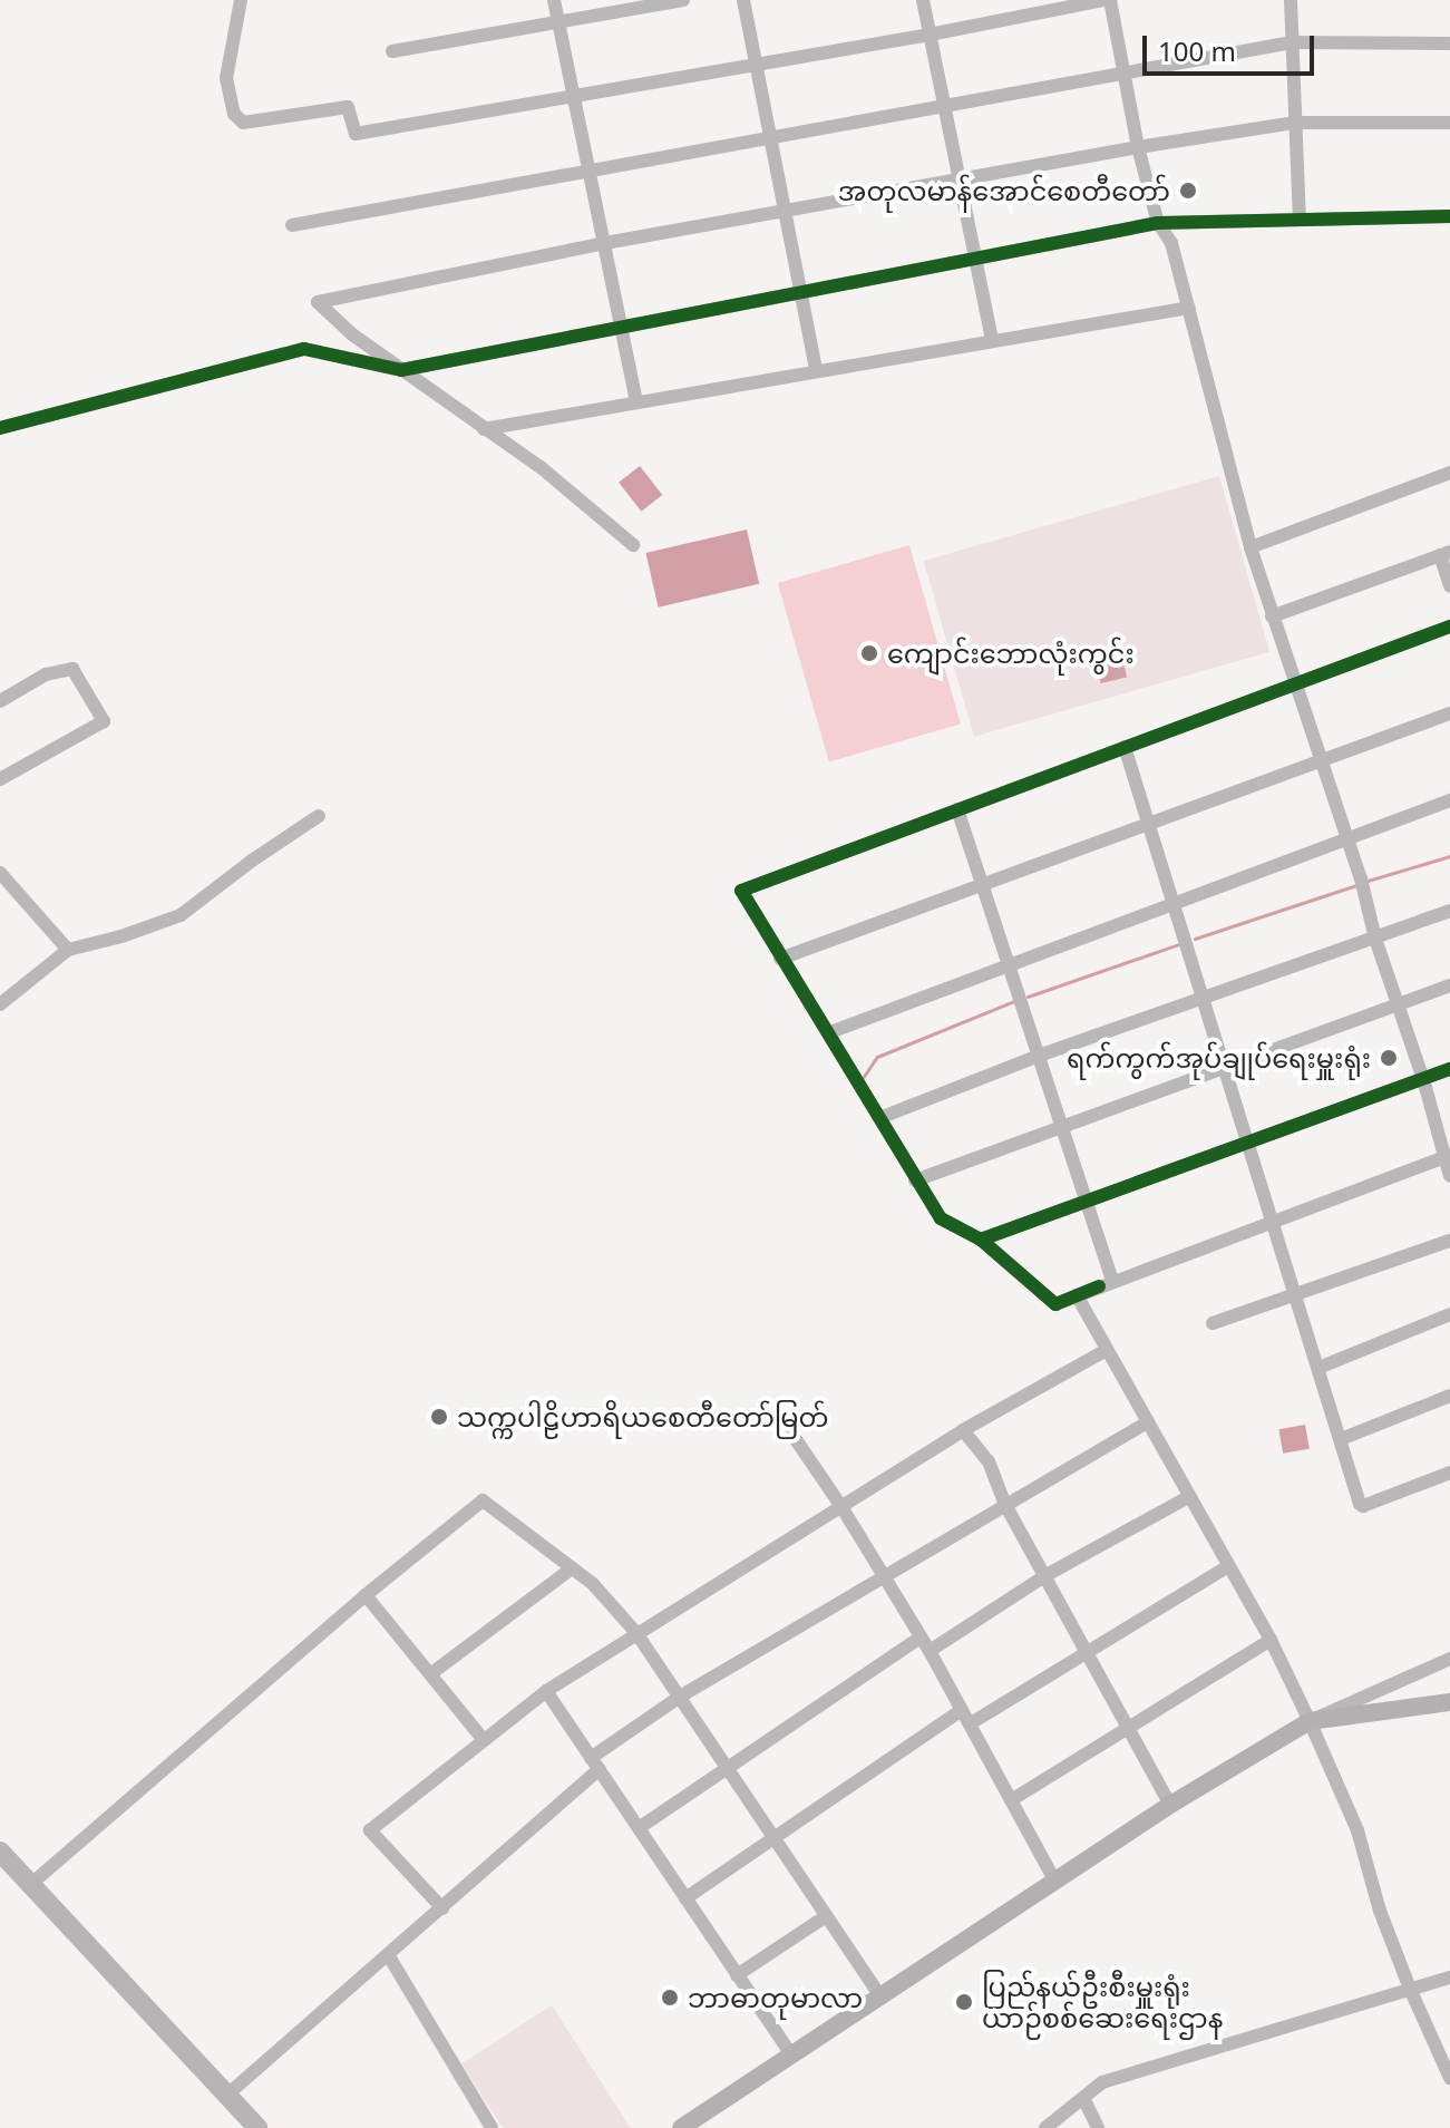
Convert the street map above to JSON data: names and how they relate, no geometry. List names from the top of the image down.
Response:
{
  "places": [
    "အတုလမာန်အောင်စေတီတော်",
    "ကျောင်းဘောလုံးကွင်း",
    "ရက်ကွက်အုပ်ချုပ်ရေးမှူးရုံး",
    "သက္ကပါဠိဟာရိယစေတီတော်မြတ်",
    "ဘာဓာတုမာလာ",
    "ပြည်နယ်ဦးစီးမှူးရုံး ယာဉ်စစ်ဆေးရေးဌာန"
  ],
  "scale_bar": "100 m"
}
